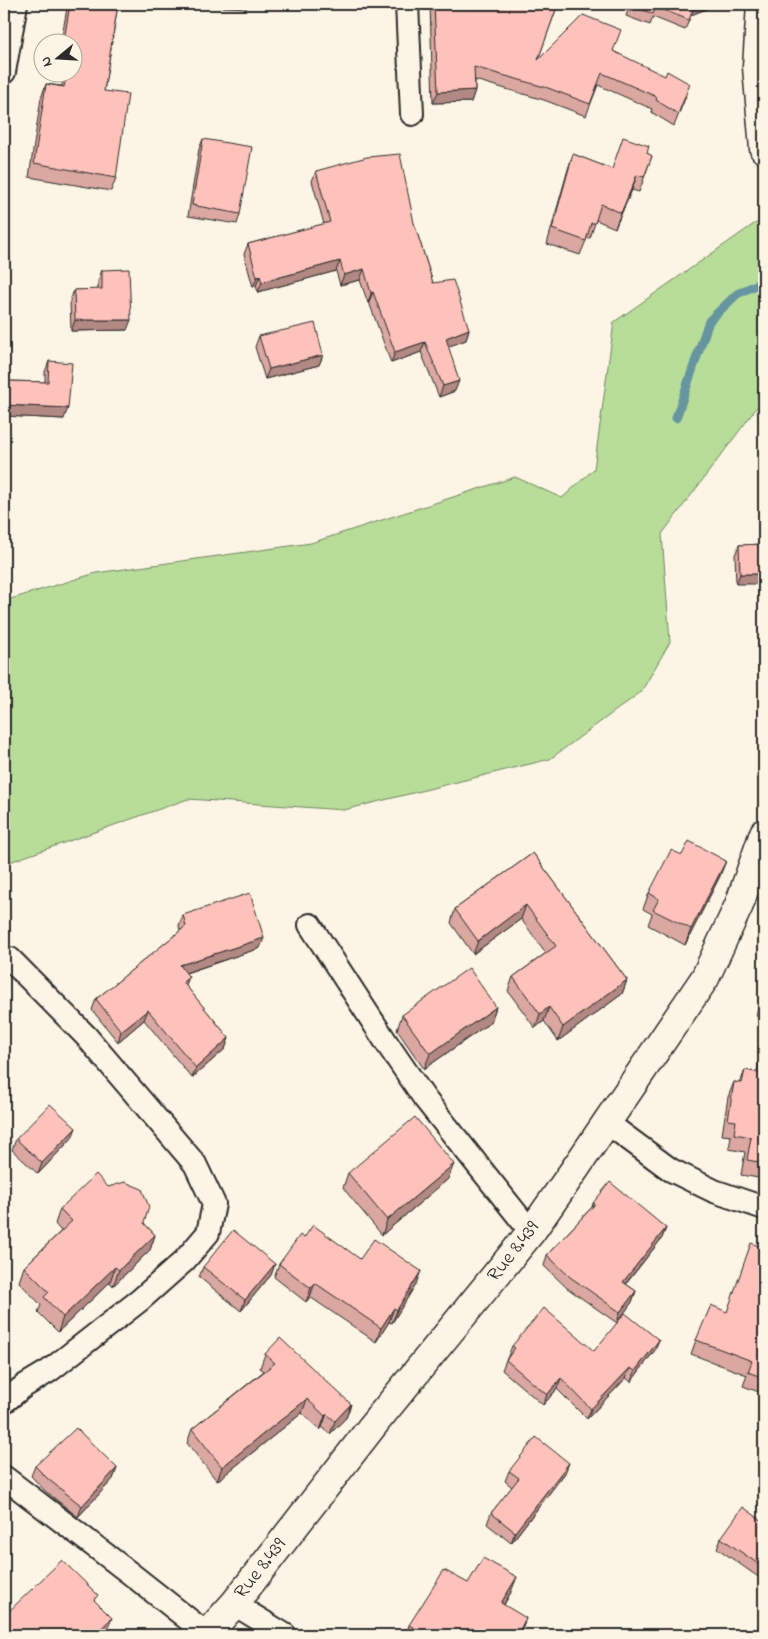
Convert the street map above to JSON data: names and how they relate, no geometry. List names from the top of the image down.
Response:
{
  "streets": {
    "street": ["Rue 8.439"]
  },
  "north": "left"
}
